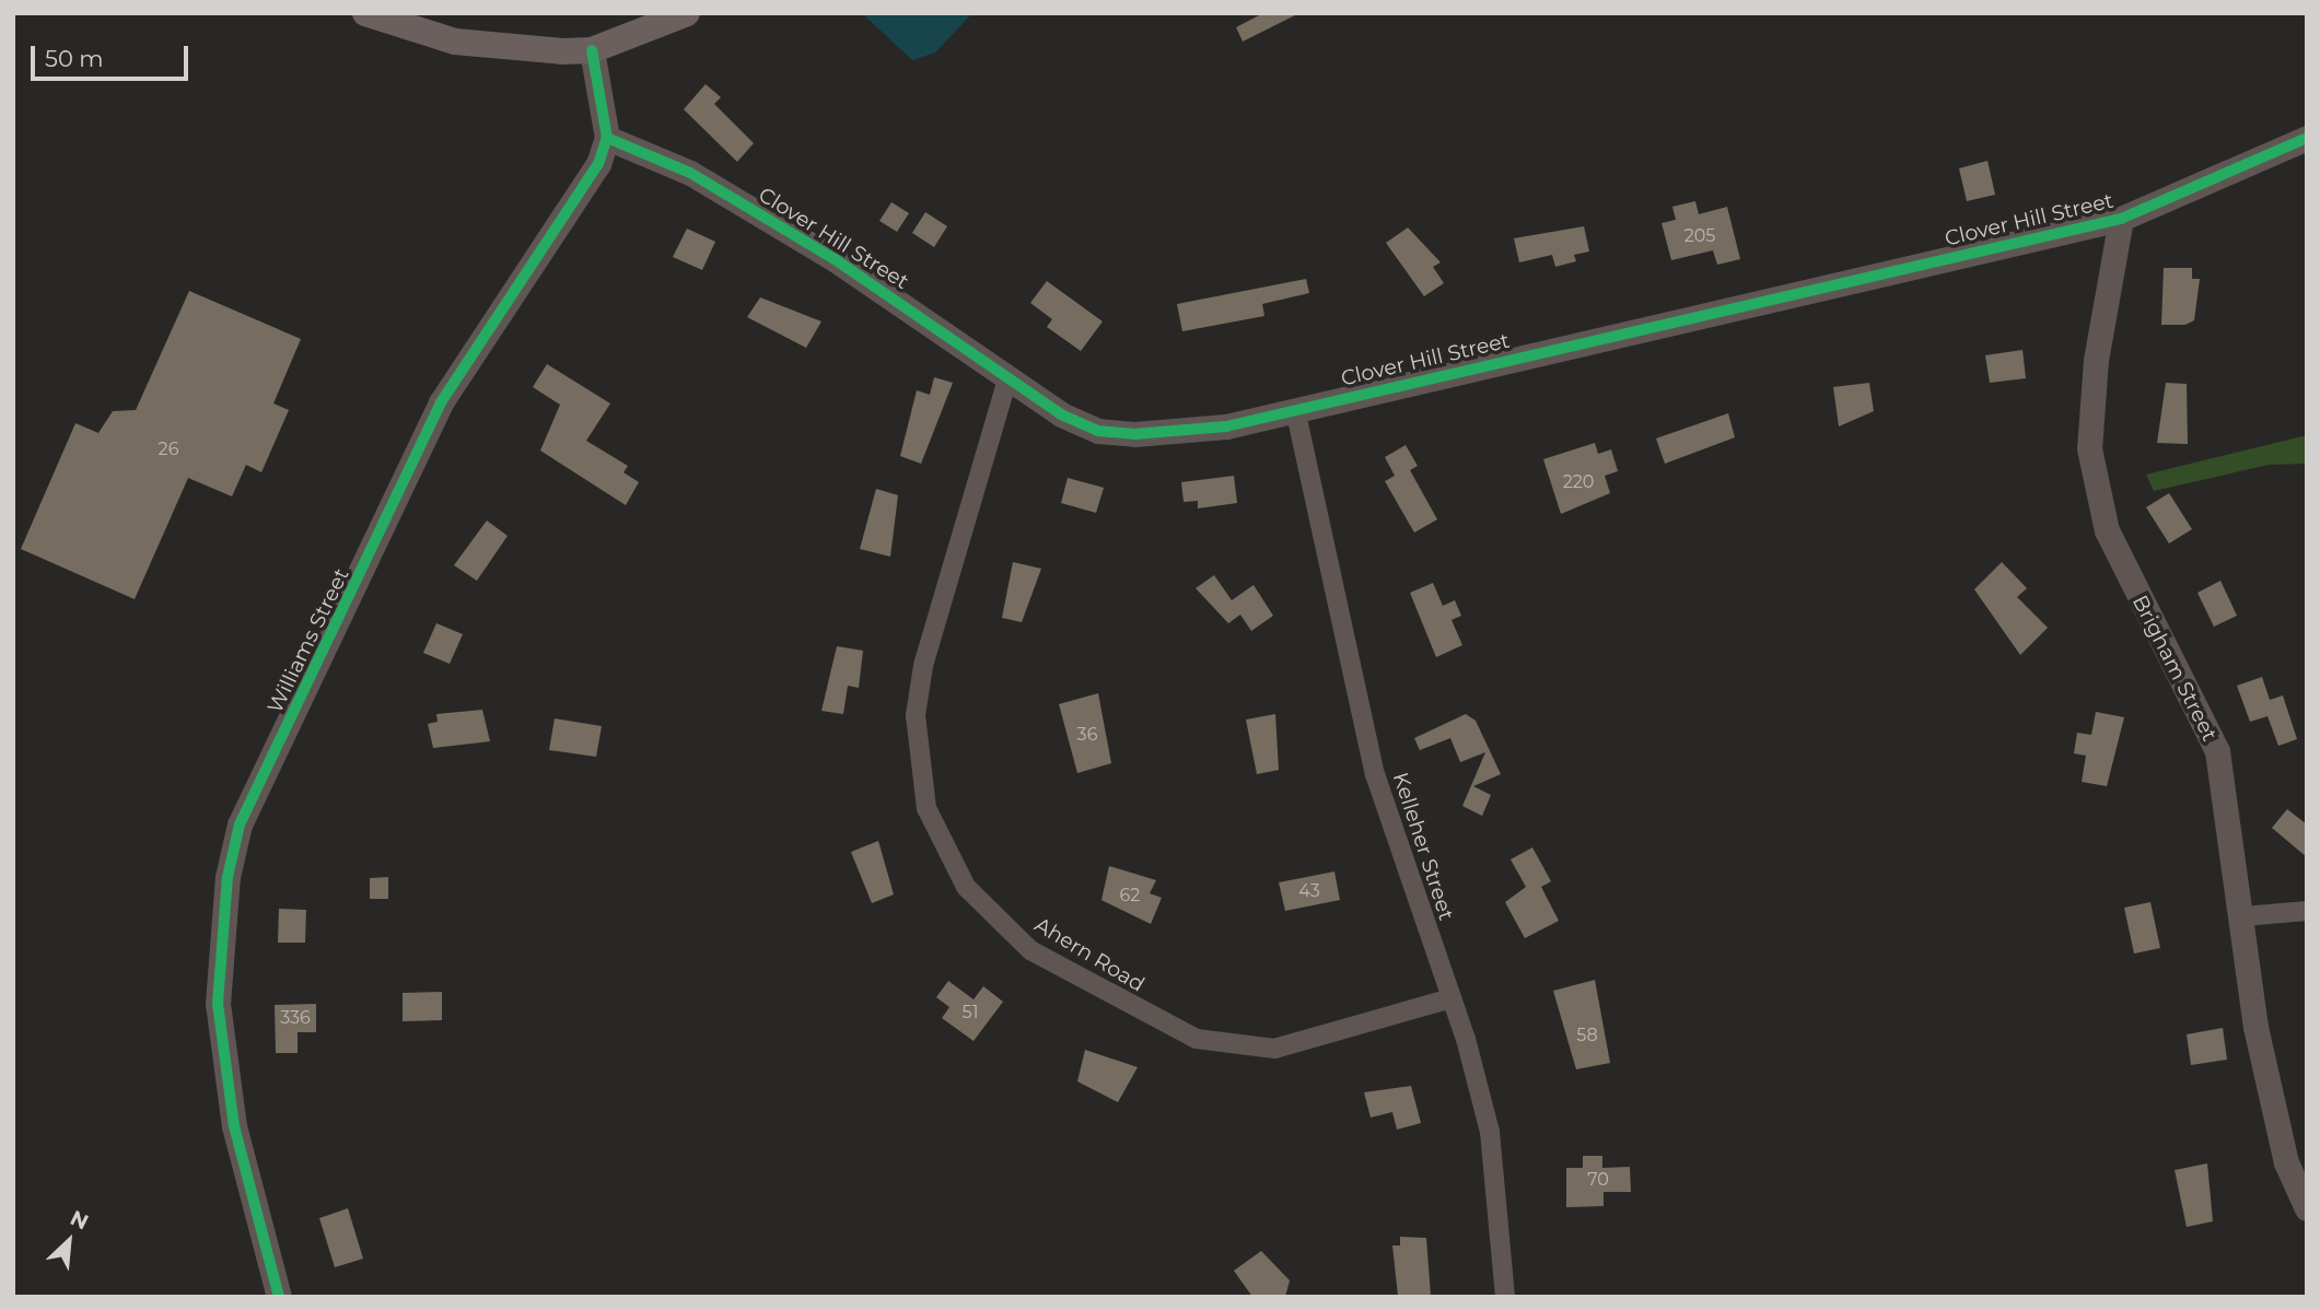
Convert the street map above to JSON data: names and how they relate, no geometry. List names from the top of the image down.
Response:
{
  "streets": {
    "street": [
      "Clover Hill Street",
      "Williams Street",
      "Brigham Street",
      "Kelleher Street",
      "Ahern Road"
    ]
  },
  "crossings": [
    ["Clover Hill Street", "Williams Street"],
    ["Clover Hill Street", "Brigham Street"],
    ["Clover Hill Street", "Kelleher Street"],
    ["Clover Hill Street", "Ahern Road"],
    ["Kelleher Street", "Ahern Road"]
  ],
  "house_numbers": [
    "205",
    "26",
    "220",
    "36",
    "43",
    "62",
    "51",
    "336",
    "58",
    "70"
  ],
  "scale_bar": "50 m",
  "north": "top right"
}
